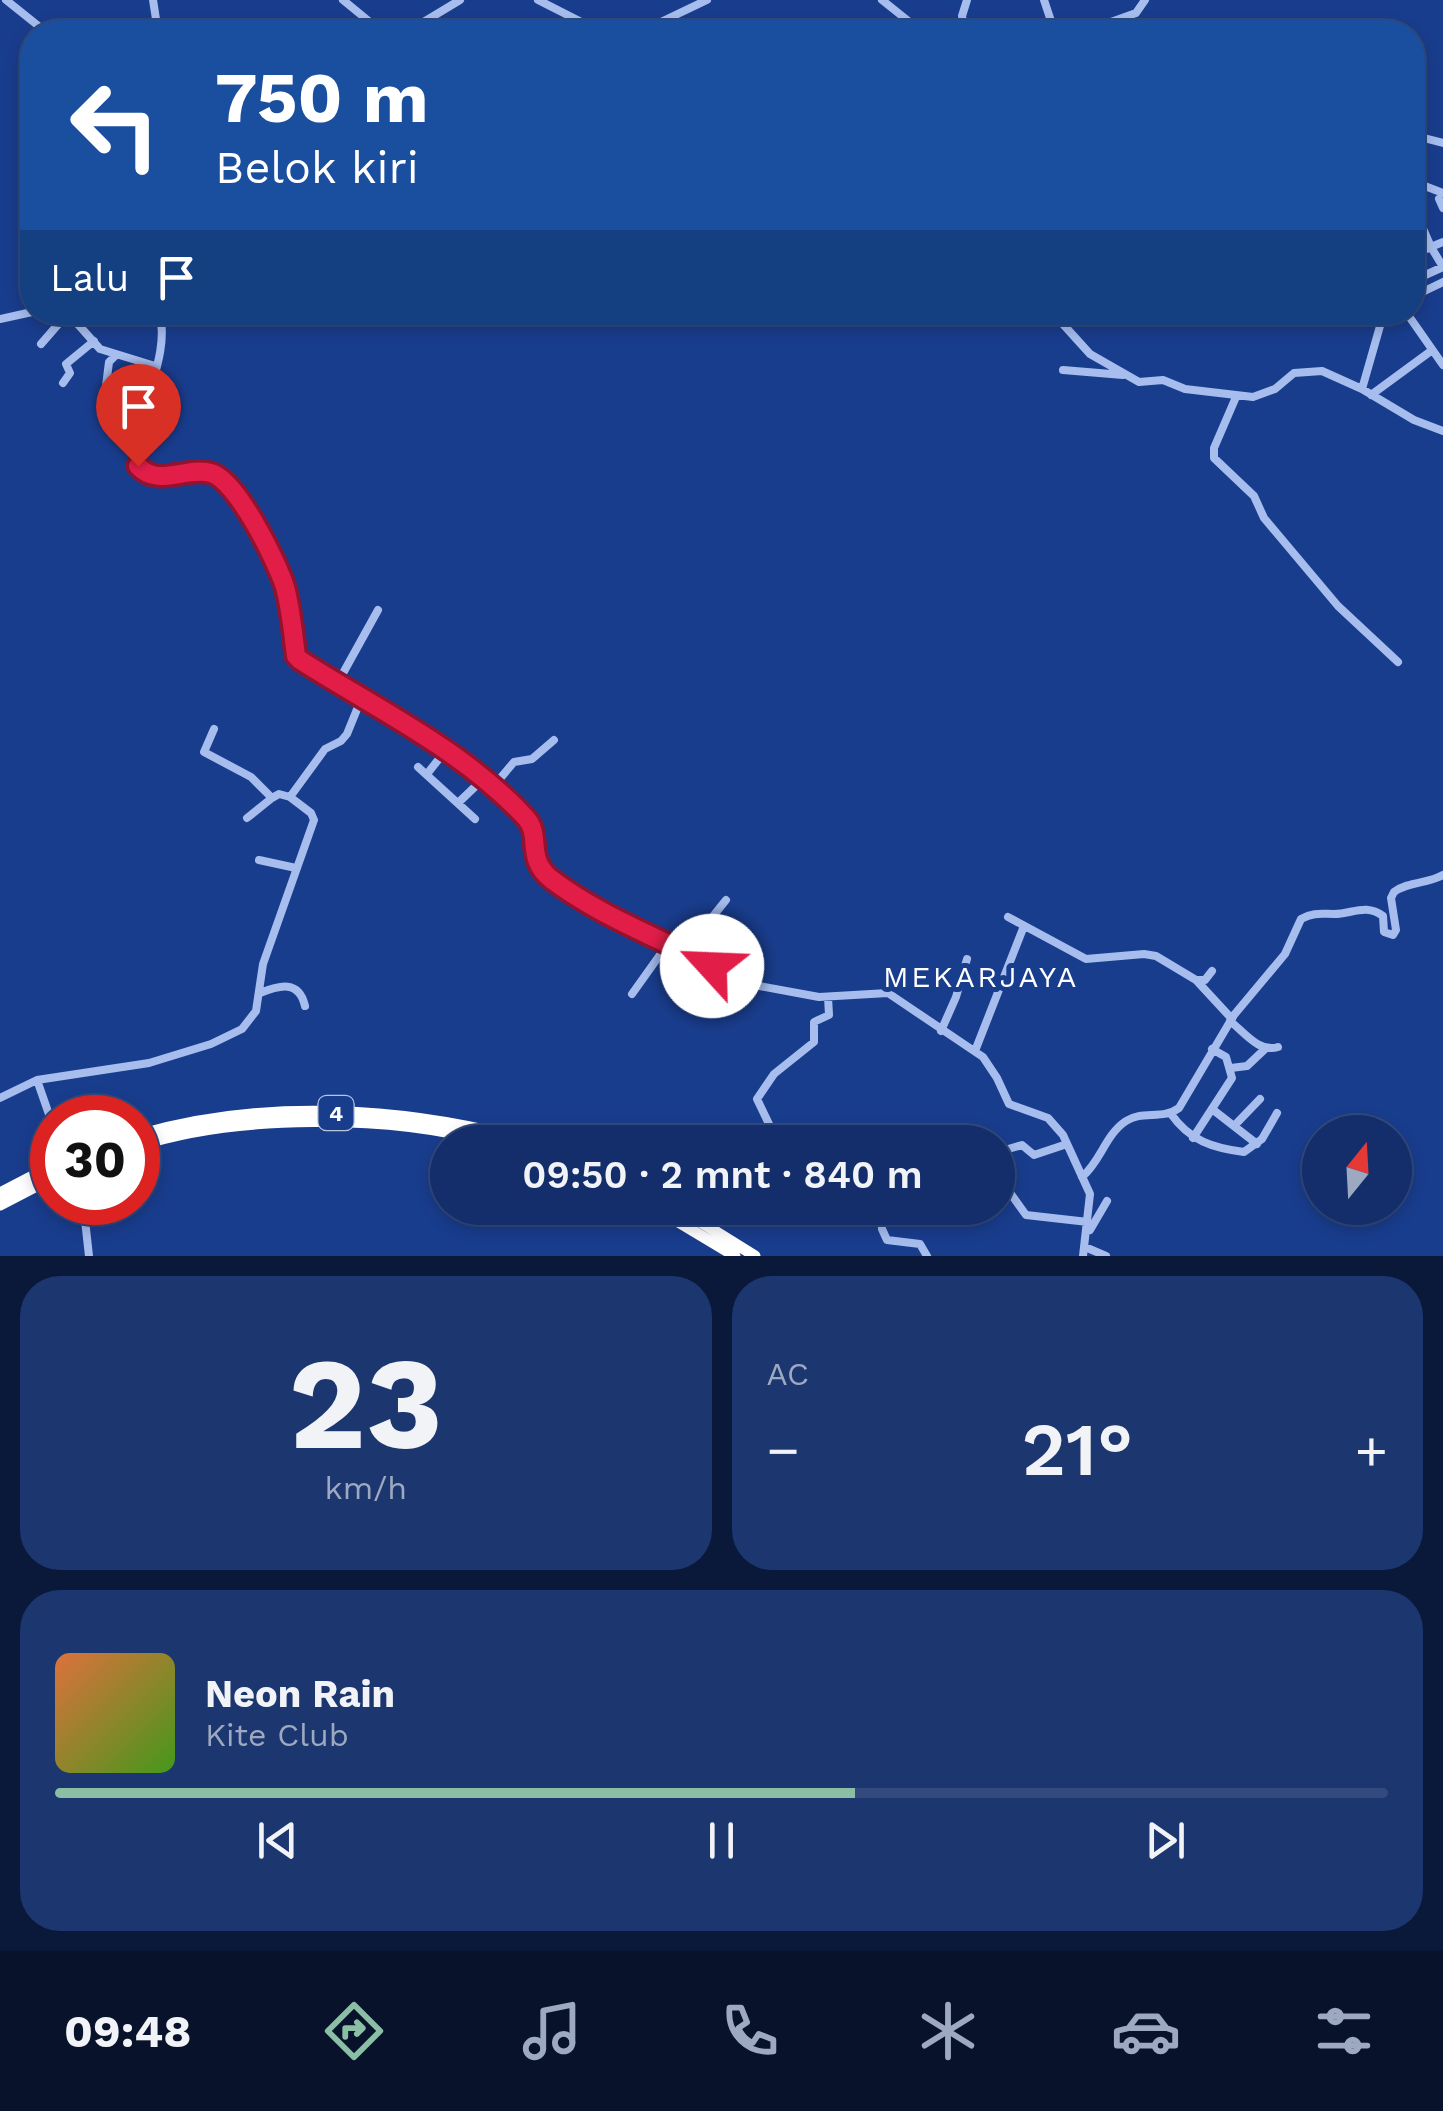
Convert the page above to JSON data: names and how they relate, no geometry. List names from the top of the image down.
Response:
{
  "streets": {
    "highway": ["4"]
  },
  "districts": ["MEKARJAYA"],
  "north": "top",
  "page": {
    "turn": ["750 m", "Belok kiri"],
    "then": "Lalu",
    "limit": "30",
    "trip": "09:50 · 2 mnt · 840 m",
    "tile": [
      ["23", "km/h"],
      "AC"
    ],
    "heat": ["−", "21°", "+"],
    "song": ["Neon Rain", "Kite Club"],
    "tabs": "09:48"
  }
}
